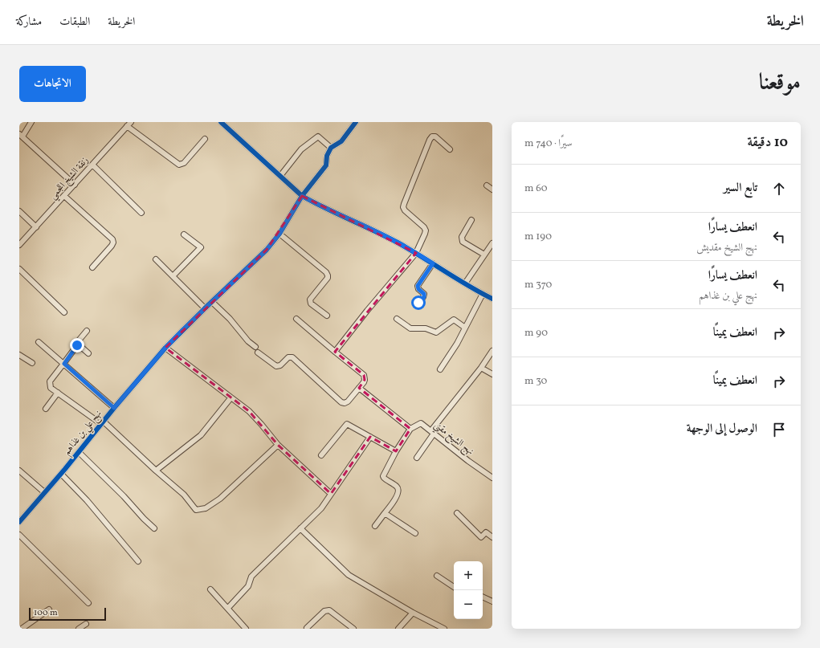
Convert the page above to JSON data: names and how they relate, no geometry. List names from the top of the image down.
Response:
{
  "streets": {
    "street": ["زنقة الشيخ اللجمي", "نهج علي بن غذاهم", "نهج الشيخ مقني"]
  },
  "scale_bar": "100 m",
  "page": {
    "header": "الخريطة",
    "nav": ["الخريطة", "الطبقات", "مشاركة"],
    "title": "موقعنا",
    "buttons": "الاتجاهات",
    "heading": ["10 دقيقة", "سيرًا · 740 m"],
    "list": [
      ["تابع السير", "60 m"],
      ["انعطف يسارًا", "نهج الشيخ مقديش", "190 m"],
      ["انعطف يسارًا", "نهج علي بن غذاهم", "370 m"],
      ["انعطف يمينًا", "90 m"],
      ["انعطف يمينًا", "30 m"],
      "الوصول إلى الوجهة"
    ],
    "map_buttons": ["+", "−"],
    "scale": "100 m"
  }
}
